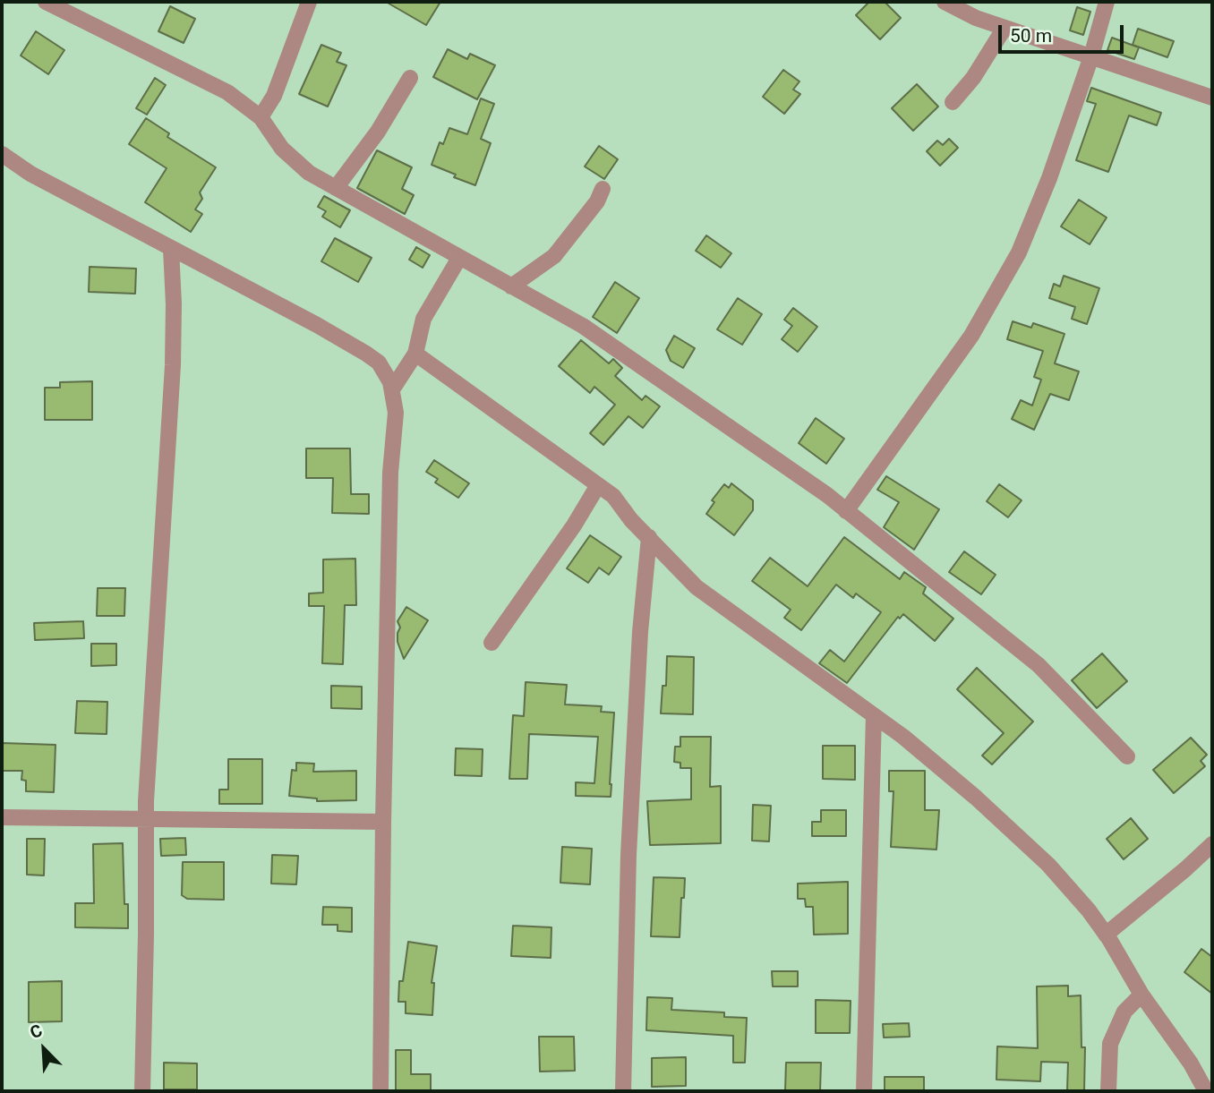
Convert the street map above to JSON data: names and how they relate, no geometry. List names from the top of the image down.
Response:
{
  "scale_bar": "50 m",
  "north": "top left"
}
